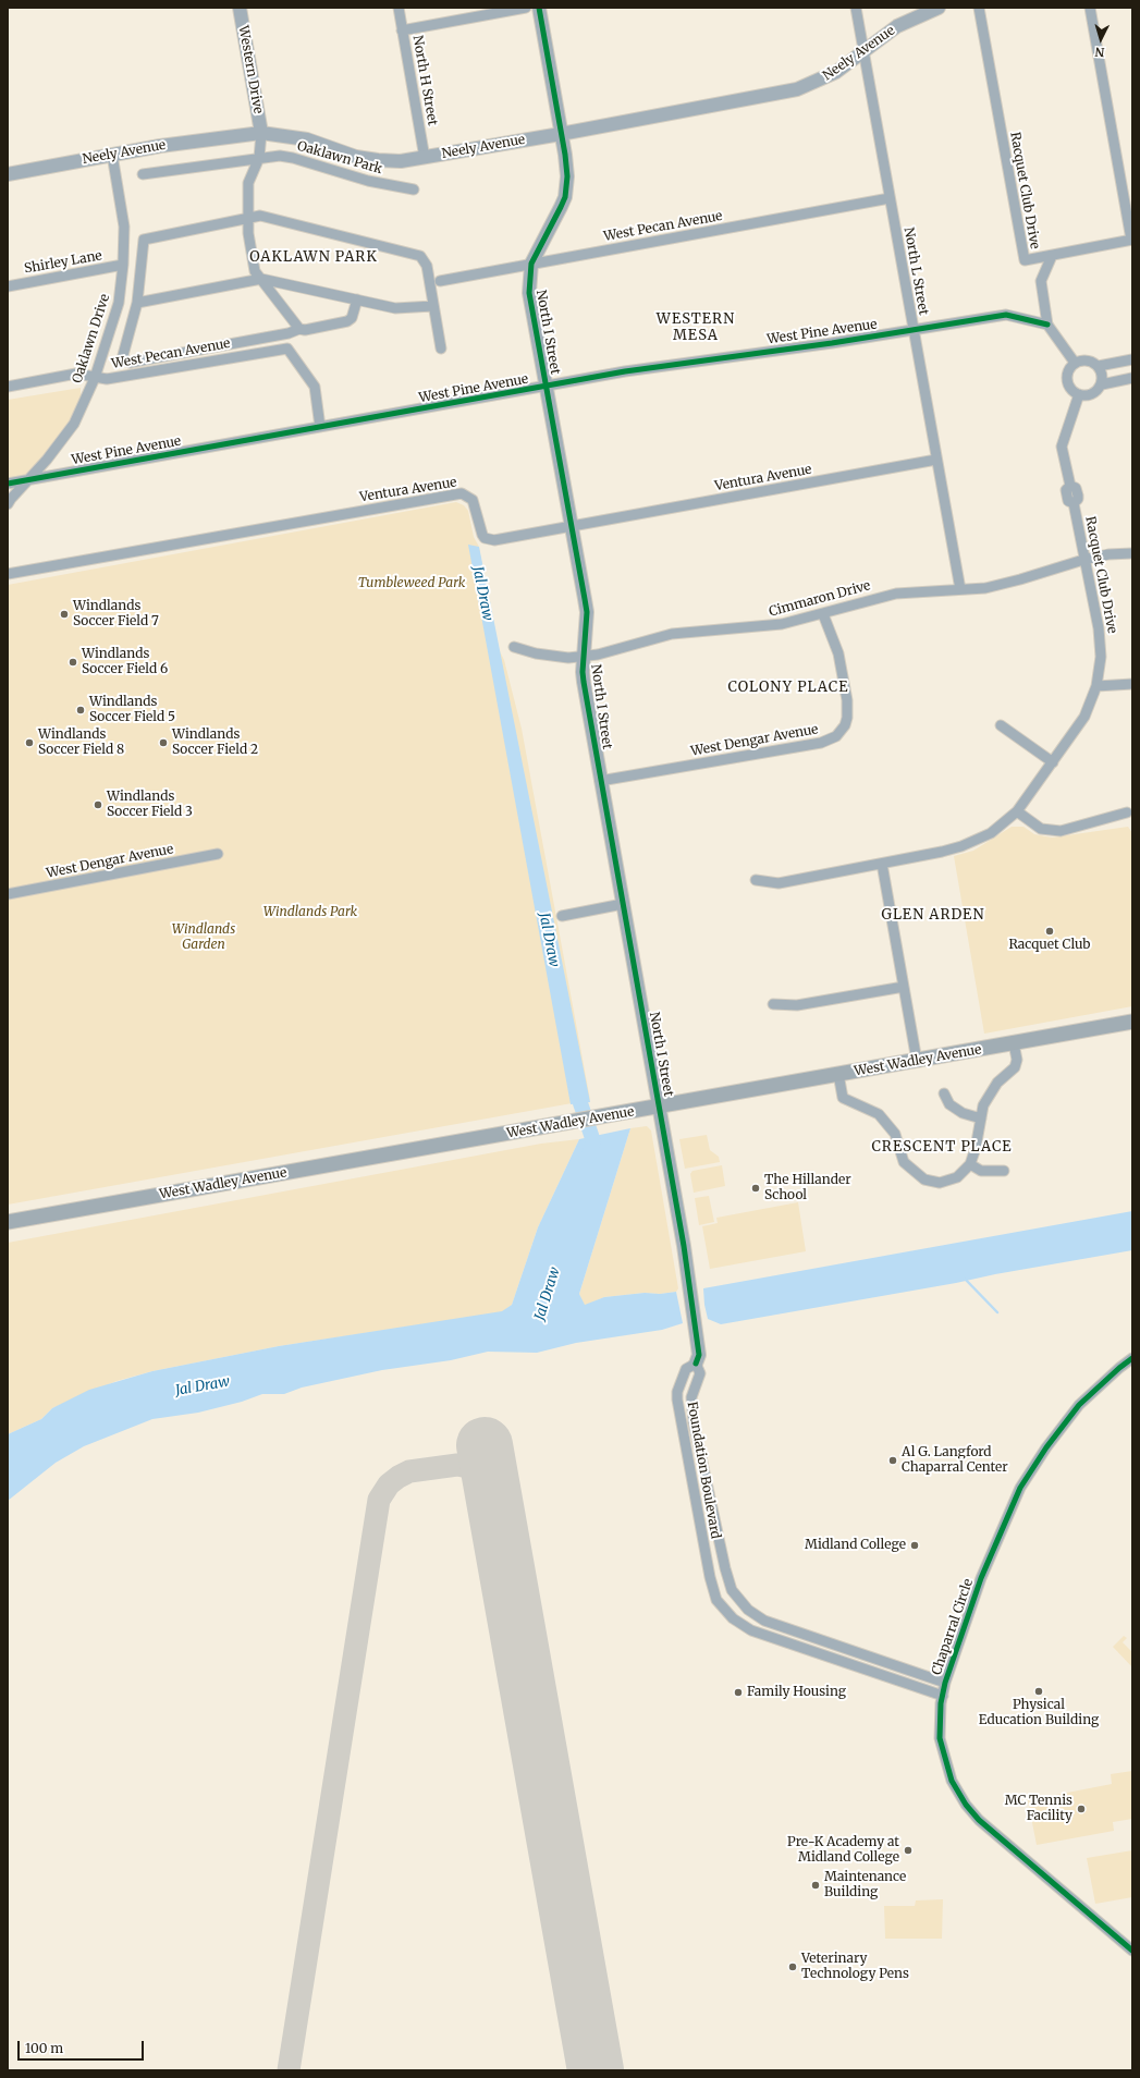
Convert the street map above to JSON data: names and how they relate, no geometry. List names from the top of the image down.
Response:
{
  "streets": {
    "main road": ["West Wadley Avenue"],
    "street": [
      "Neely Avenue",
      "Western Drive",
      "North H Street",
      "Oaklawn Park",
      "Racquet Club Drive",
      "West Pecan Avenue",
      "Shirley Lane",
      "North L Street",
      "North I Street",
      "West Pine Avenue",
      "Oaklawn Drive",
      "Ventura Avenue",
      "Cimmaron Drive",
      "West Dengar Avenue",
      "Foundation Boulevard",
      "Chaparral Circle"
    ]
  },
  "crossings": [
    ["Neely Avenue", "Western Drive"],
    ["Neely Avenue", "North H Street"],
    ["Neely Avenue", "North L Street"],
    ["Neely Avenue", "North I Street"],
    ["Neely Avenue", "Oaklawn Drive"],
    ["Racquet Club Drive", "West Pine Avenue"],
    ["Racquet Club Drive", "Cimmaron Drive"],
    ["West Pecan Avenue", "North L Street"],
    ["West Pecan Avenue", "North I Street"],
    ["West Pecan Avenue", "West Pine Avenue"],
    ["West Pecan Avenue", "Oaklawn Drive"],
    ["Shirley Lane", "Oaklawn Drive"],
    ["North L Street", "West Pine Avenue"],
    ["North L Street", "Ventura Avenue"],
    ["North L Street", "Cimmaron Drive"],
    ["North I Street", "West Pine Avenue"],
    ["North I Street", "Ventura Avenue"],
    ["North I Street", "Cimmaron Drive"],
    ["North I Street", "West Dengar Avenue"],
    ["North I Street", "West Wadley Avenue"],
    ["North I Street", "Foundation Boulevard"],
    ["West Pine Avenue", "Oaklawn Drive"],
    ["Cimmaron Drive", "West Dengar Avenue"],
    ["Foundation Boulevard", "Chaparral Circle"]
  ],
  "districts": [
    "OAKLAWN PARK",
    "WESTERN MESA",
    "COLONY PLACE",
    "GLEN ARDEN",
    "CRESCENT PLACE"
  ],
  "water": ["Jal Draw"],
  "parks": ["Tumbleweed Park", "Windlands Park", "Windlands Garden"],
  "places": [
    "Windlands Soccer Field 7",
    "Windlands Soccer Field 6",
    "Windlands Soccer Field 5",
    "Windlands Soccer Field 8",
    "Windlands Soccer Field 2",
    "Windlands Soccer Field 3",
    "Racquet Club",
    "The Hillander School",
    "Al G. Langford Chaparral Center",
    "Midland College",
    "Physical Education Building",
    "Family Housing",
    "MC Tennis Facility",
    "Pre-K Academy at Midland College",
    "Maintenance Building",
    "Veterinary Technology Pens"
  ],
  "scale_bar": "100 m",
  "north": "bottom"
}
